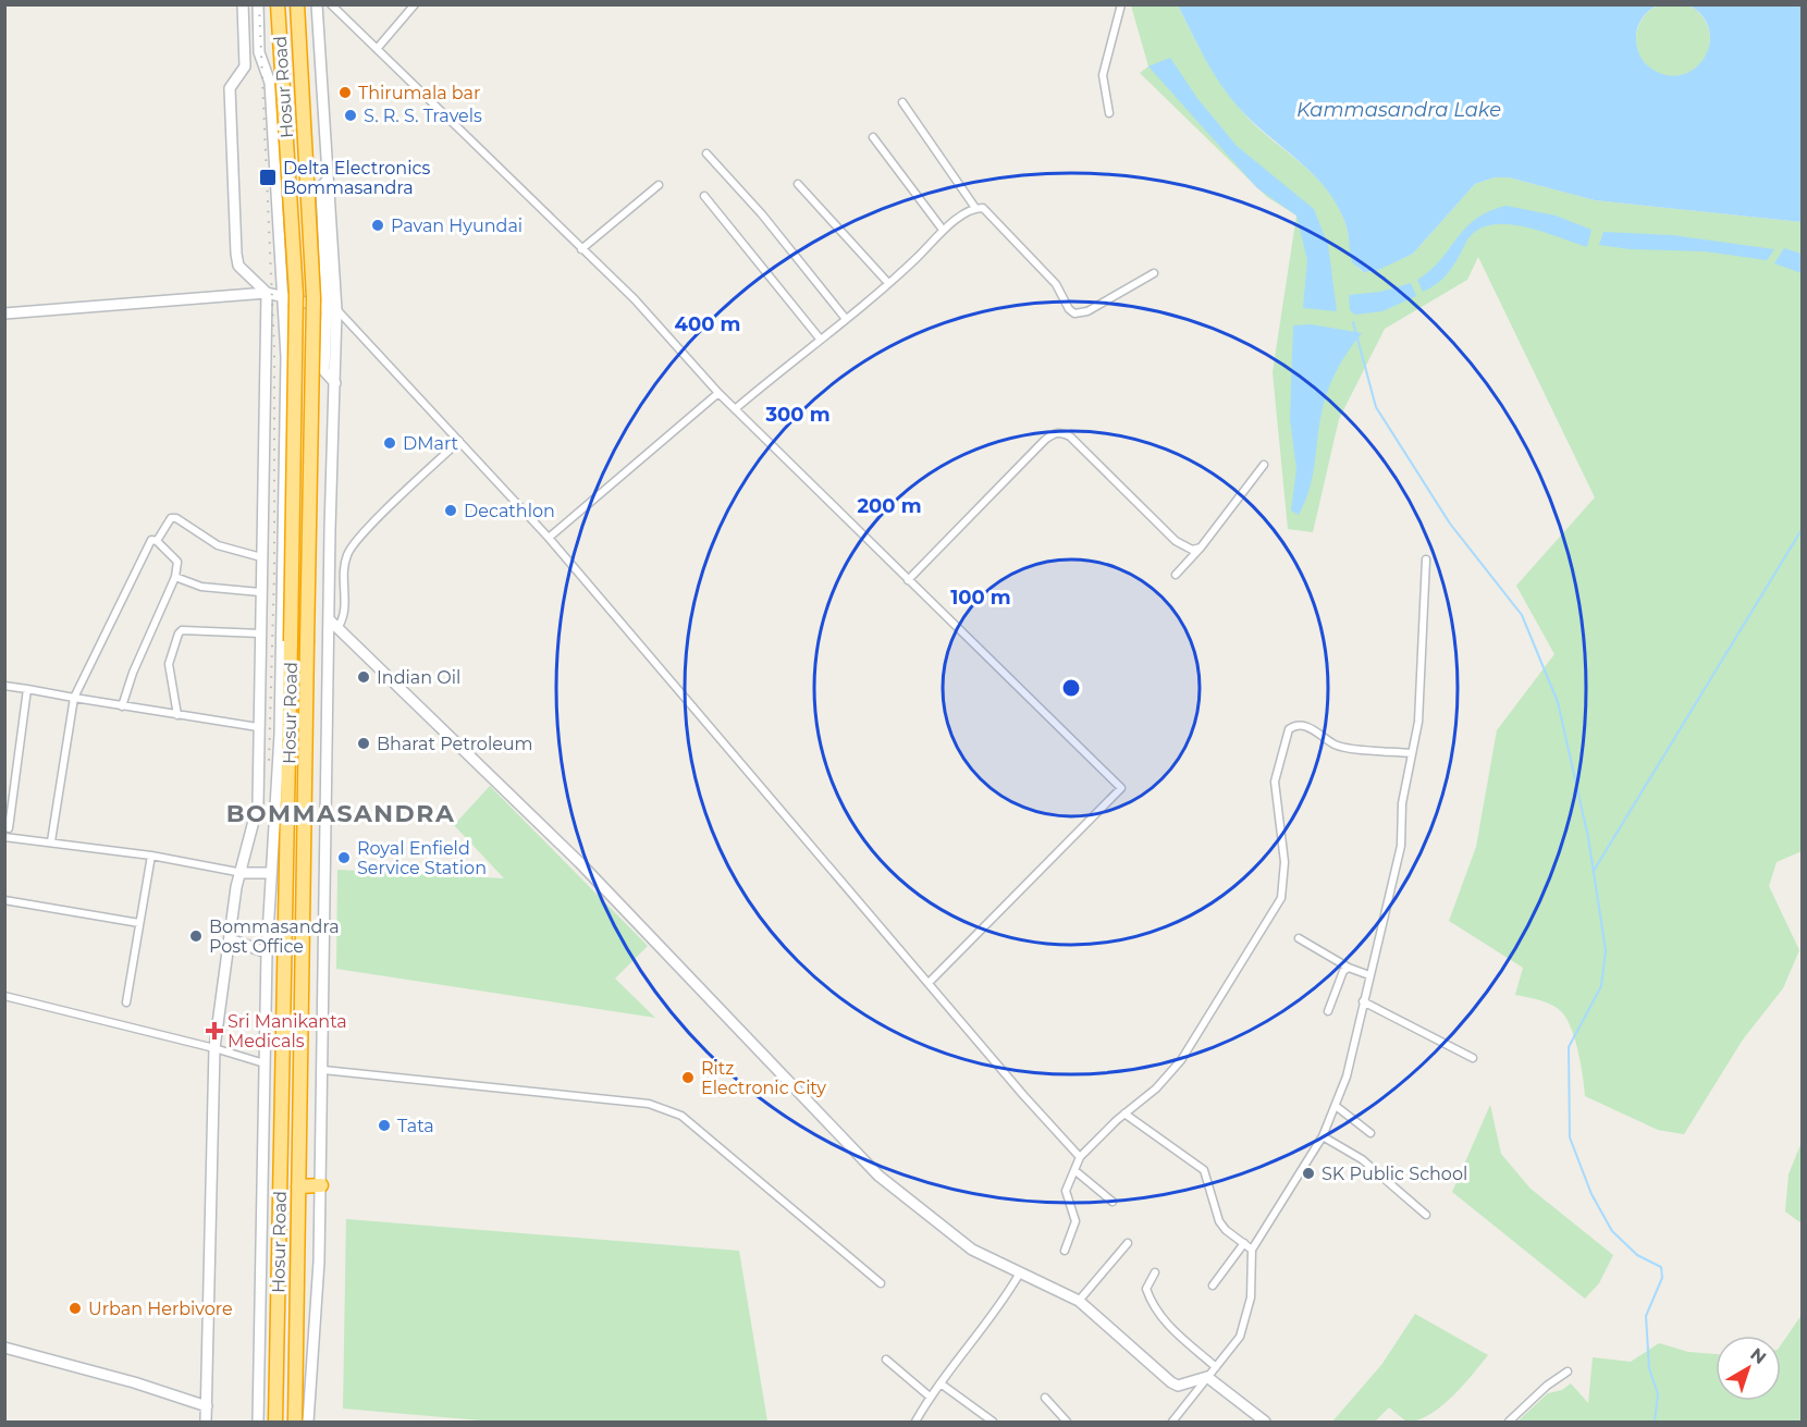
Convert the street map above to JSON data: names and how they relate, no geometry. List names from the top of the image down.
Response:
{
  "streets": {
    "highway": ["Hosur Road"]
  },
  "districts": ["BOMMASANDRA"],
  "water": ["Kammasandra Lake"],
  "places": {
    "other": [
      "Thirumala bar",
      "S. R. S. Travels",
      "Pavan Hyundai",
      "DMart",
      "Decathlon",
      "Indian Oil",
      "Bharat Petroleum",
      "Royal Enfield Service Station",
      "Bommasandra Post Office",
      "Ritz Electronic City",
      "Tata",
      "SK Public School",
      "Urban Herbivore"
    ],
    "transit": ["Delta Electronics Bommasandra"],
    "health": ["Sri Manikanta Medicals"]
  },
  "north": "top right",
  "rings": [
    "400 m",
    "300 m",
    "200 m",
    "100 m"
  ]
}
